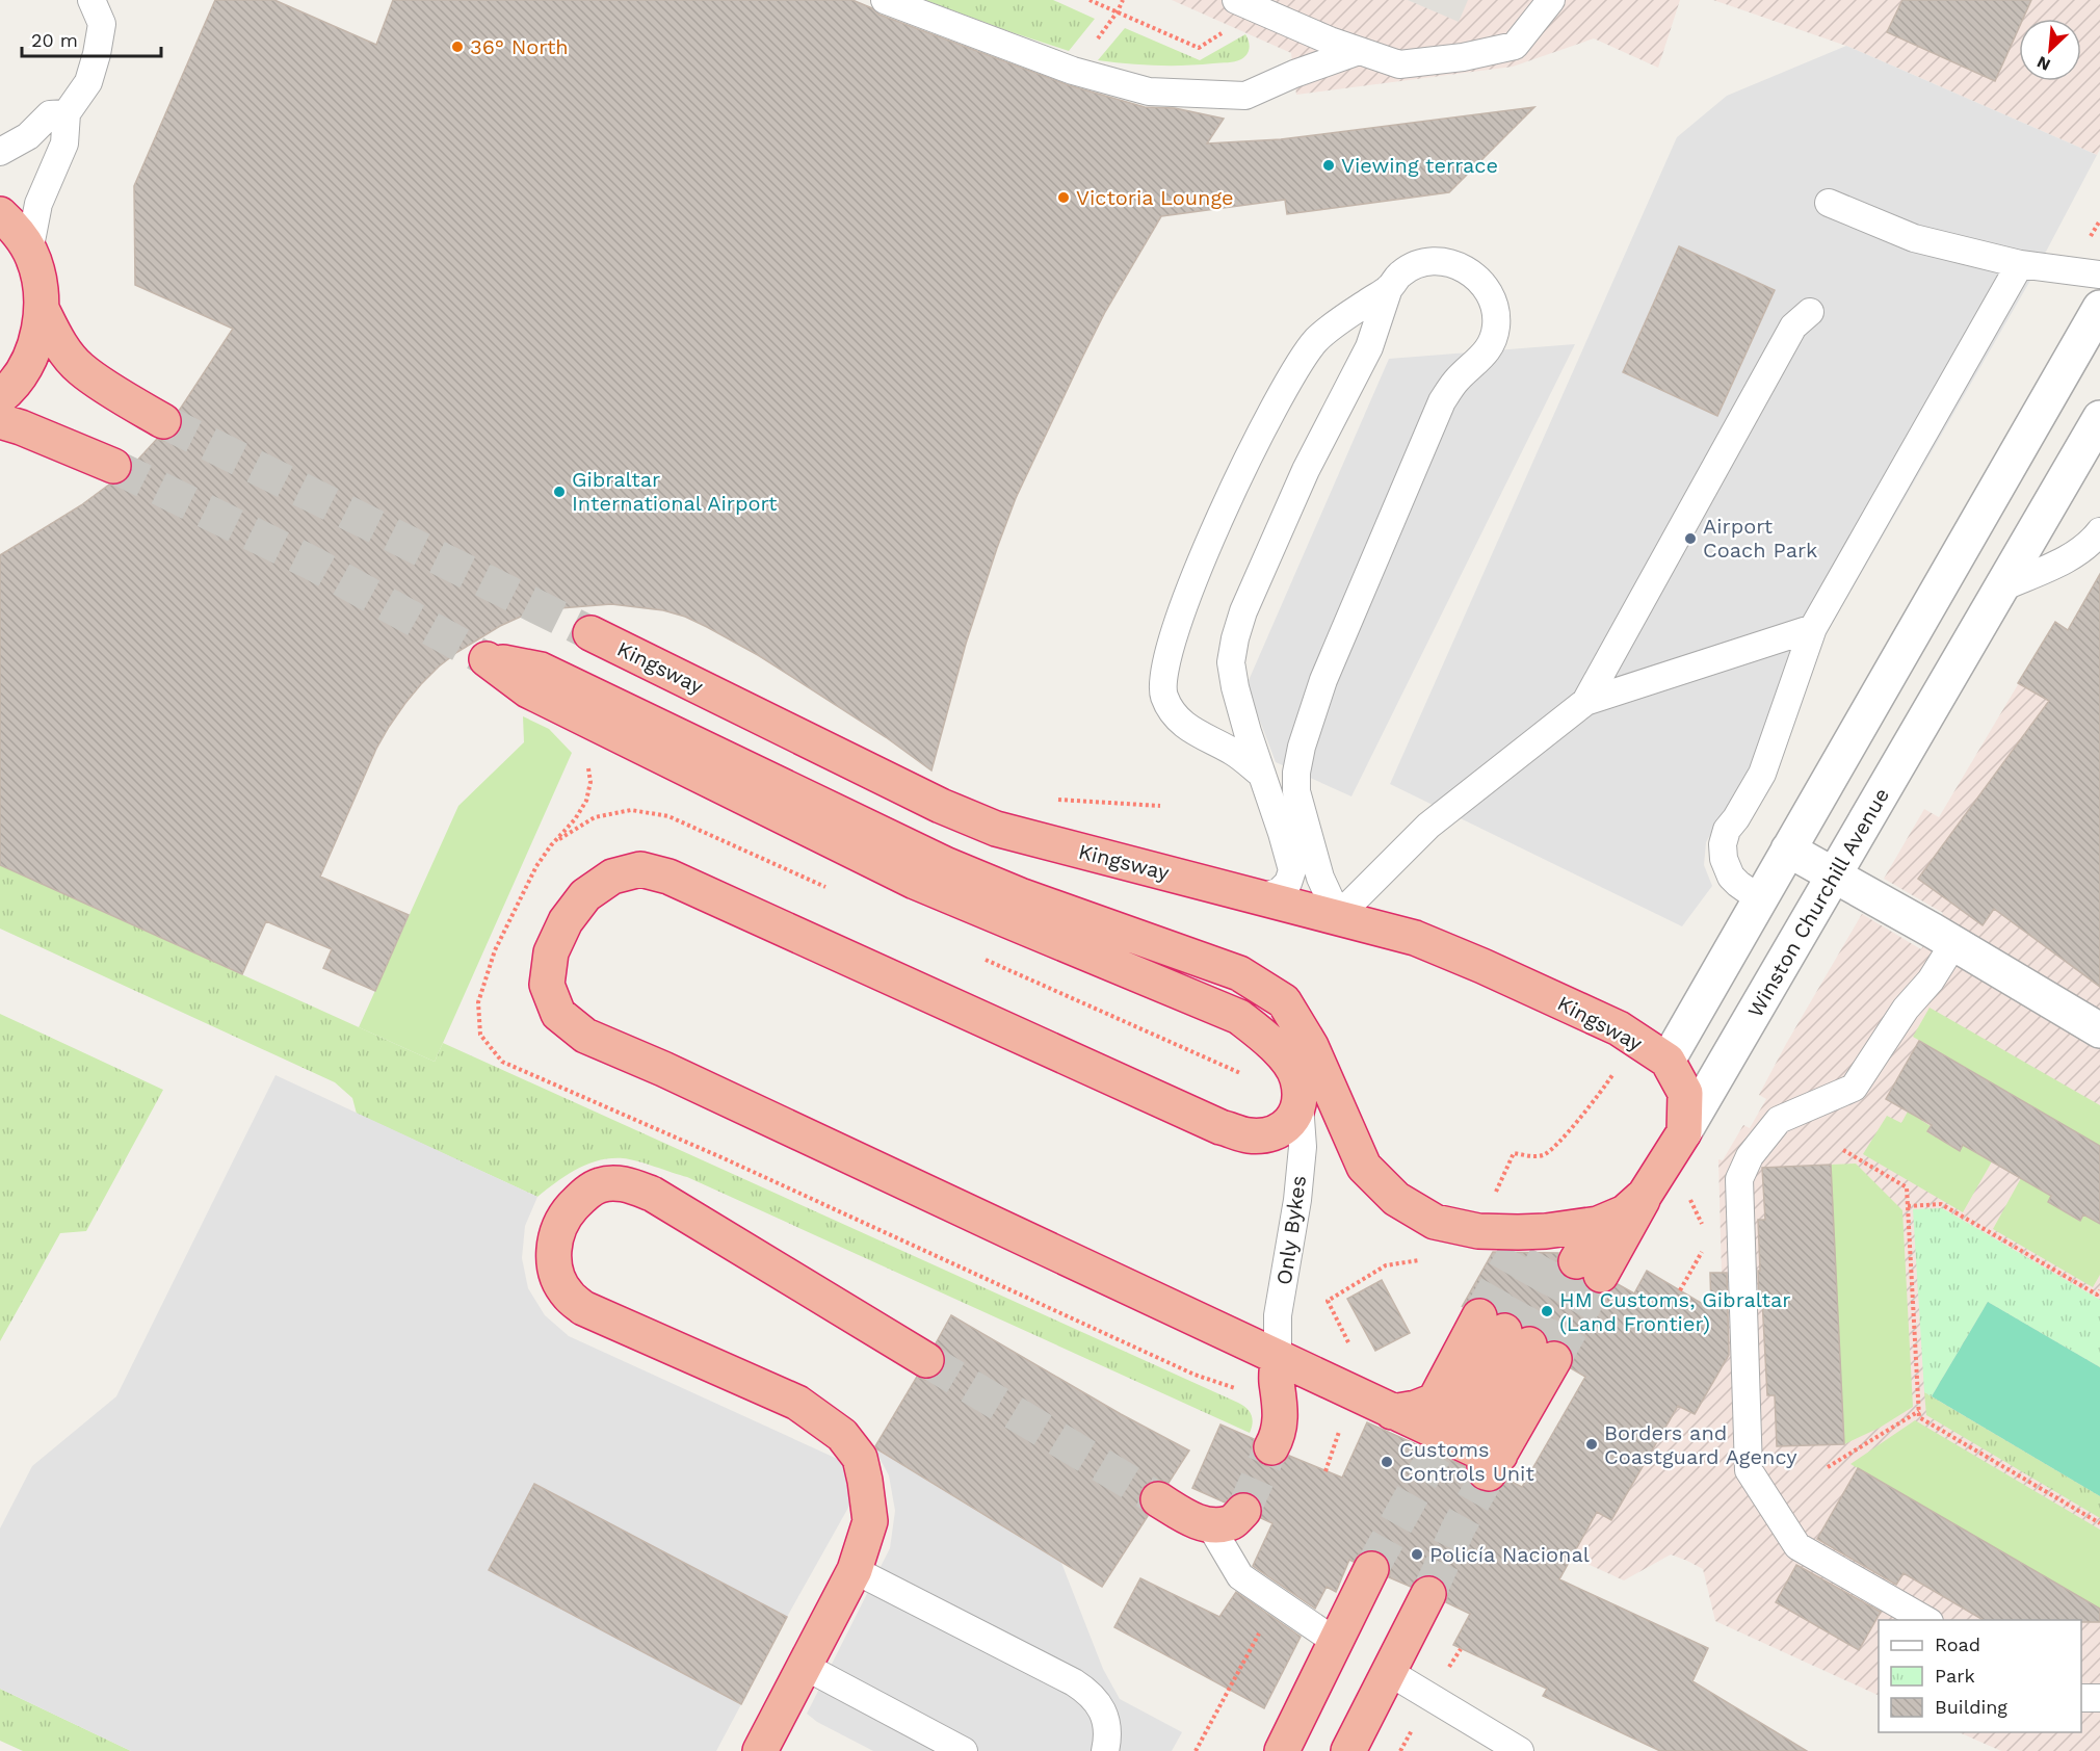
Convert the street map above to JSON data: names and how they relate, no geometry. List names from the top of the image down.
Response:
{
  "streets": {
    "highway": ["Kingsway", "Winston Churchill Avenue"],
    "lane": ["Only Bykes"]
  },
  "places": [
    "36° North",
    "Viewing terrace",
    "Victoria Lounge",
    "Gibraltar International Airport",
    "Airport Coach Park",
    "HM Customs, Gibraltar (Land Frontier)",
    "Borders and Coastguard Agency",
    "Customs Controls Unit",
    "Policía Nacional"
  ],
  "legend": ["Road", "Park", "Building"],
  "scale_bar": "20 m",
  "north": "bottom left"
}
